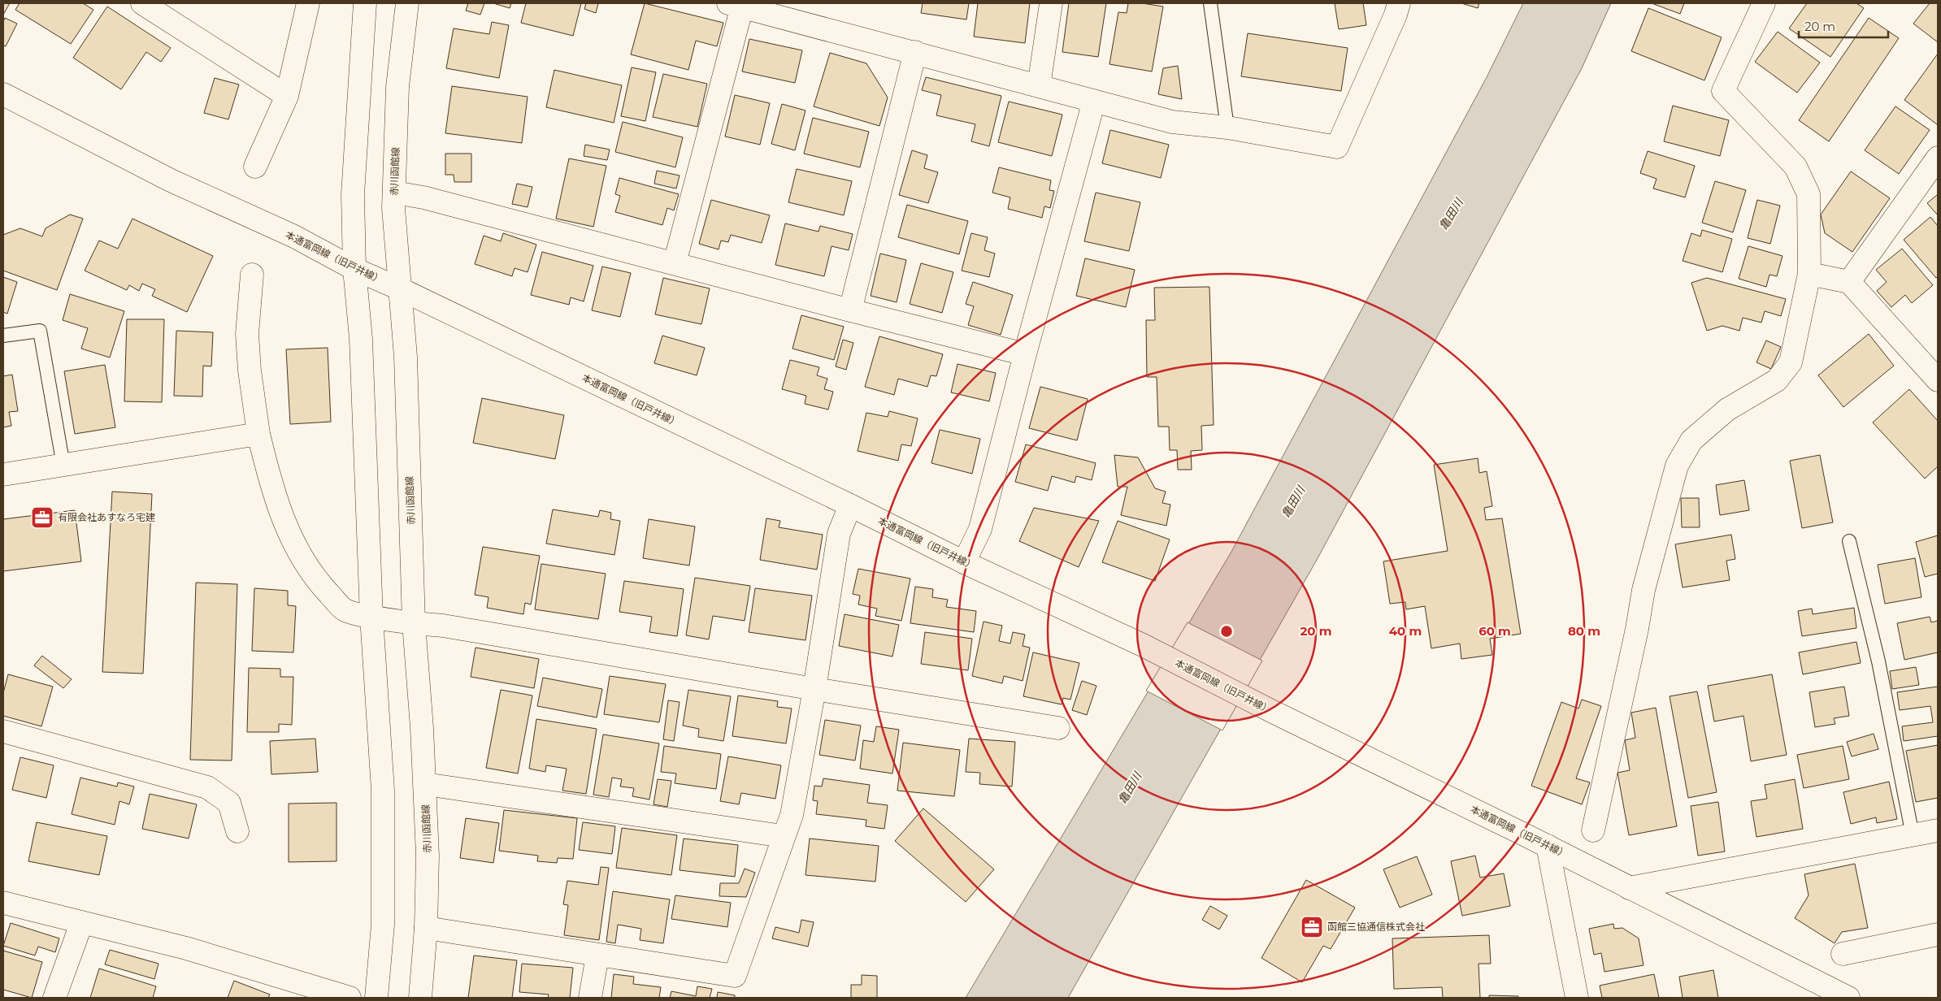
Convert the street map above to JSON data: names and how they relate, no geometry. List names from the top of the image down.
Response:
{
  "streets": {
    "street": ["赤川函館線", "本通富岡線（旧戸井線）"]
  },
  "crossings": [
    ["赤川函館線", "本通富岡線（旧戸井線）"]
  ],
  "water": ["亀田川"],
  "places": {
    "office": ["有限会社あすなろ宅建", "函館三協通信株式会社"]
  },
  "scale_bar": "20 m",
  "rings": [
    "20 m",
    "40 m",
    "60 m",
    "80 m"
  ]
}
